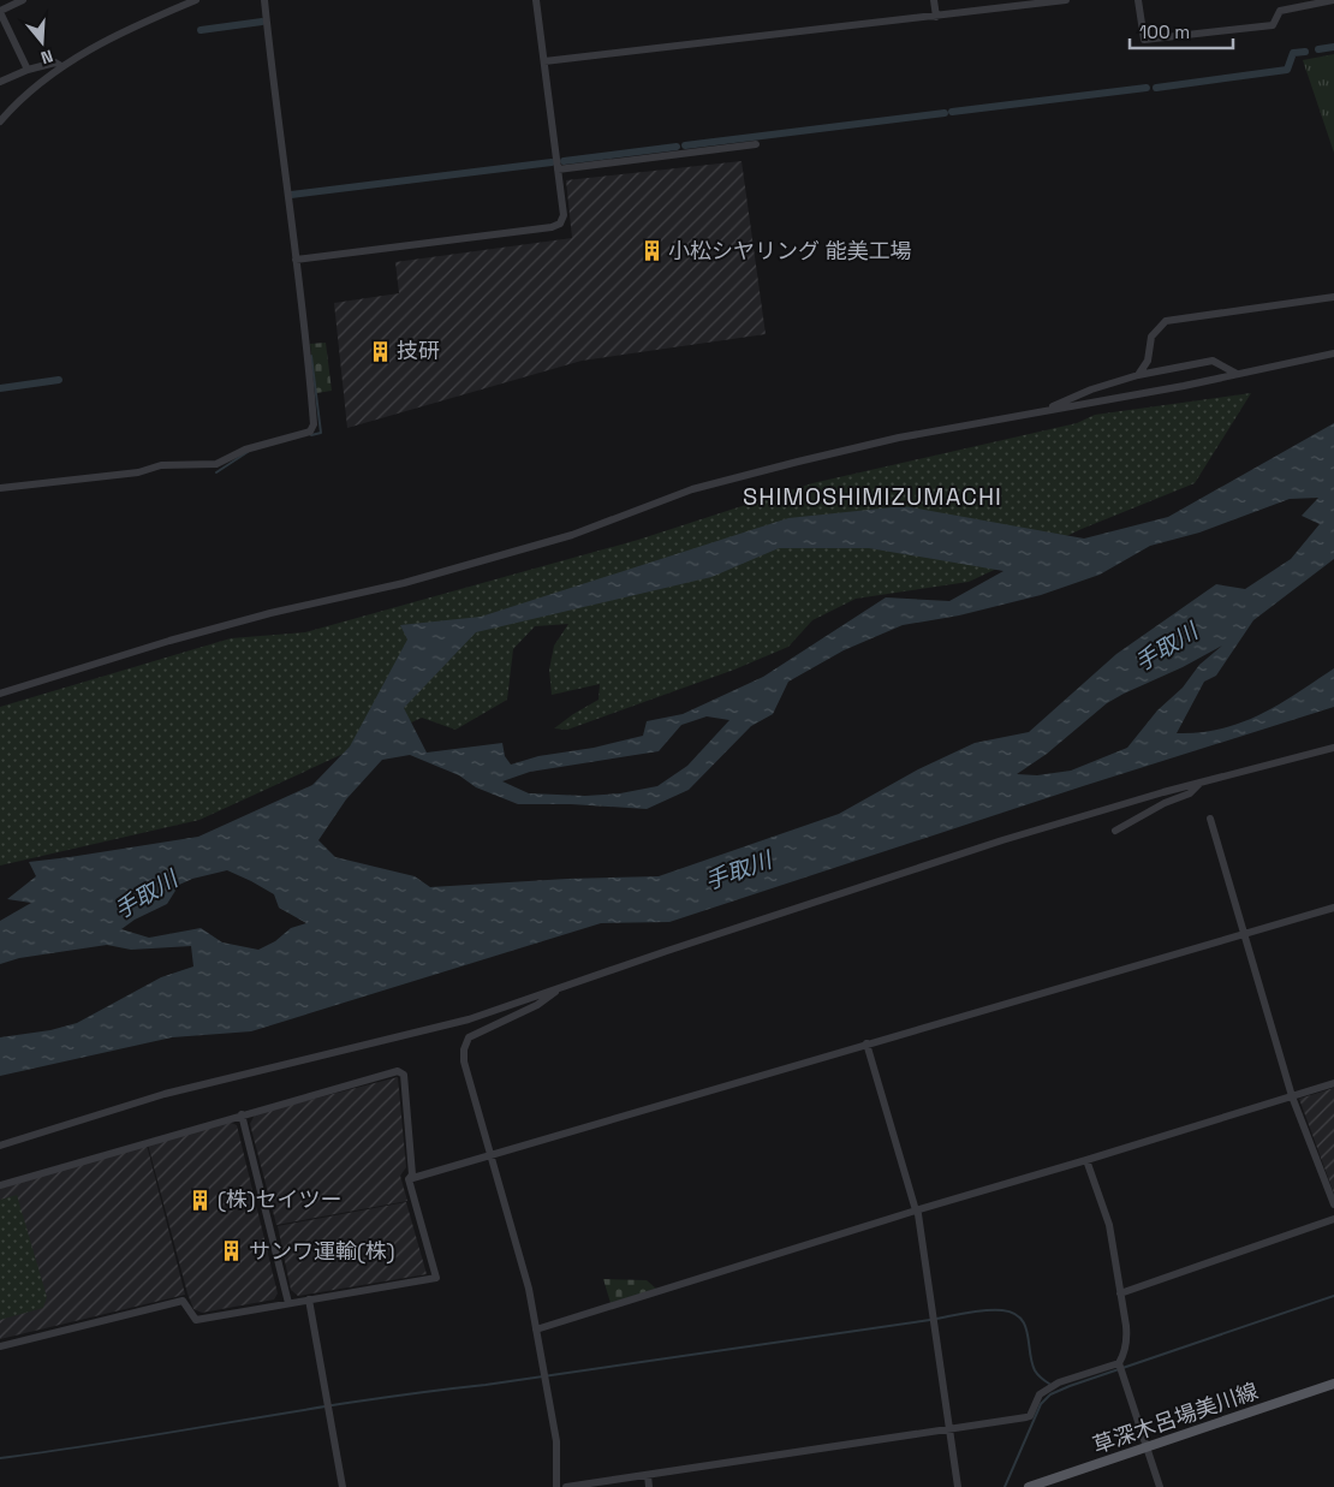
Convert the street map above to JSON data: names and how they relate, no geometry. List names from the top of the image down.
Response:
{
  "streets": {
    "main road": ["草深木呂場美川線"]
  },
  "districts": ["SHIMOSHIMIZUMACHI"],
  "water": ["手取川"],
  "places": {
    "building": [
      "小松シヤリング 能美工場",
      "技研",
      "(株)セイツー",
      "サンワ運輸(株)"
    ]
  },
  "scale_bar": "100 m",
  "north": "bottom"
}
